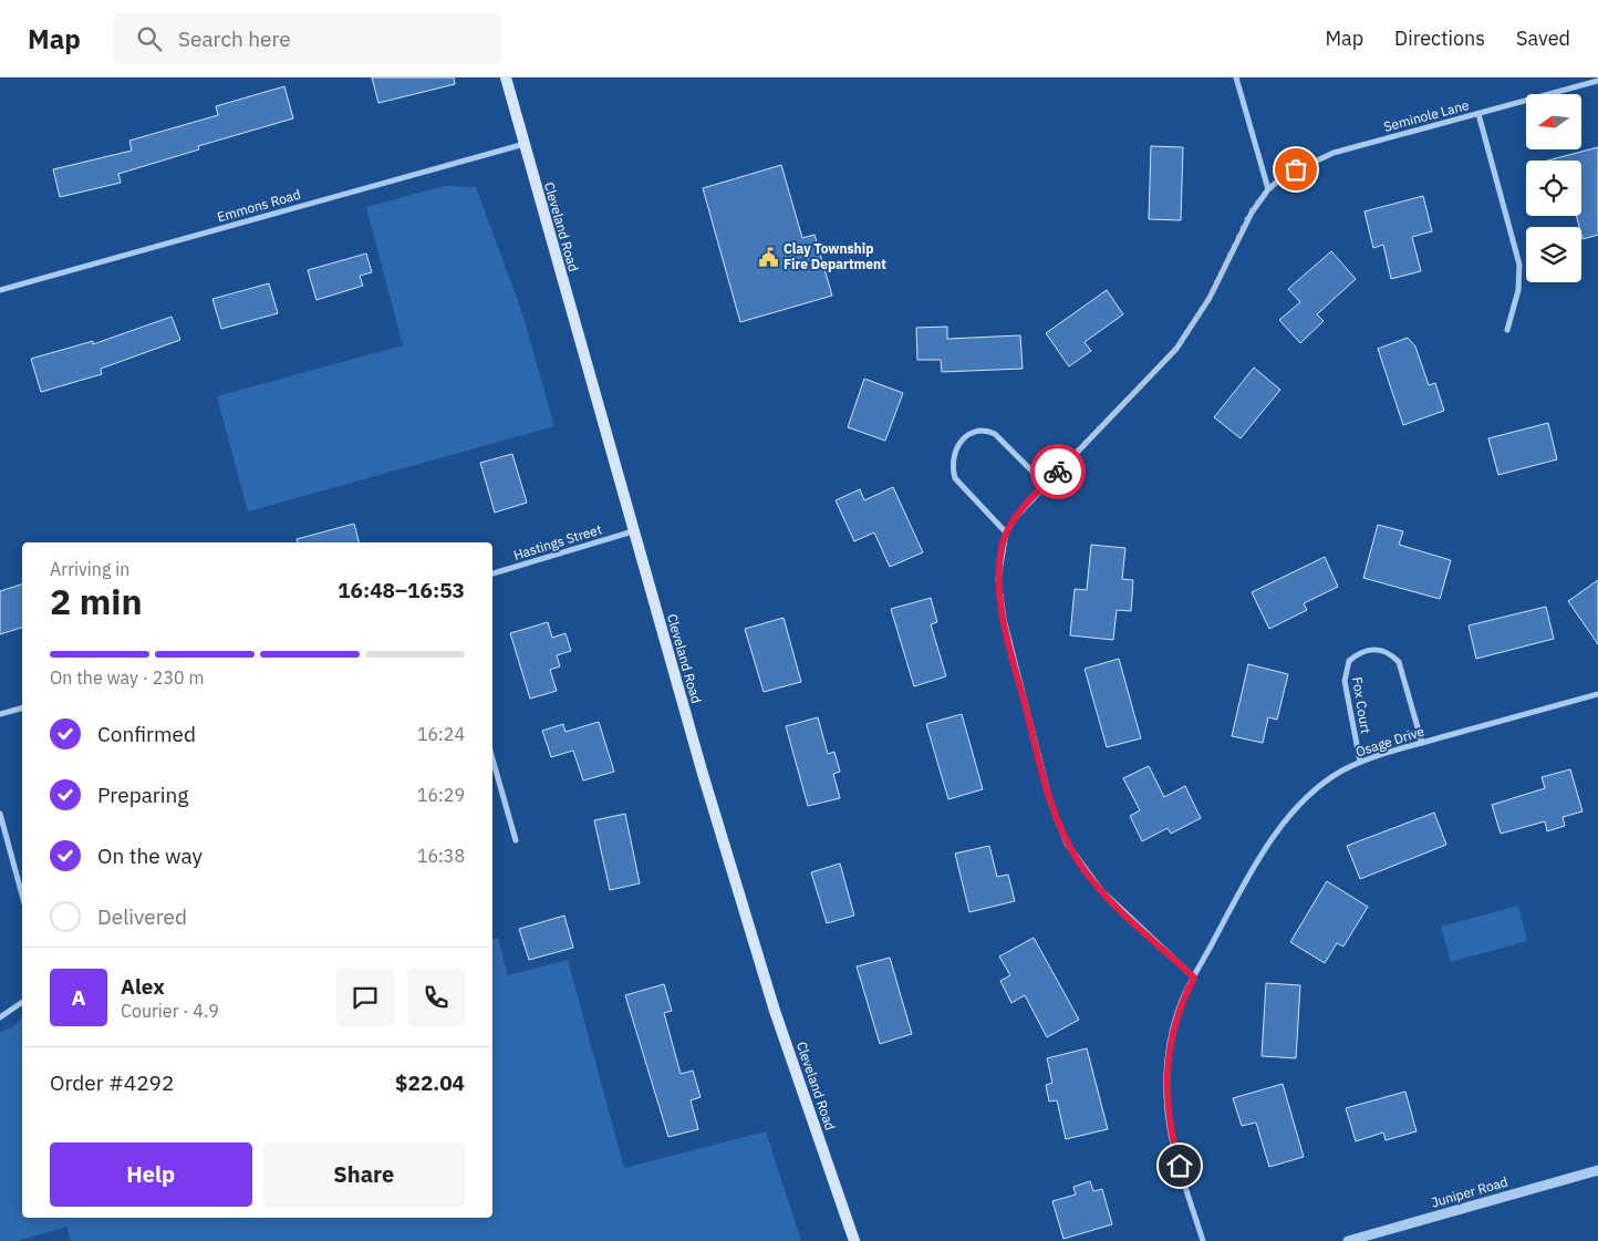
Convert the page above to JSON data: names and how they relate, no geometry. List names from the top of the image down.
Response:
{
  "streets": {
    "main road": ["Cleveland Road"],
    "street": [
      "Seminole Lane",
      "Emmons Road",
      "Hastings Street",
      "Fox Court",
      "Osage Drive",
      "Juniper Road"
    ]
  },
  "crossings": [
    ["Emmons Road", "Cleveland Road"],
    ["Cleveland Road", "Hastings Street"],
    ["Fox Court", "Osage Drive"]
  ],
  "places": {
    "public building": ["Clay Township Fire Department"]
  },
  "north": "left",
  "page": {
    "header": "Map",
    "search": "Search here",
    "nav": ["Map", "Directions", "Saved"],
    "heading": ["2 min", "Arriving in", "16:48–16:53"],
    "panel": [
      "Alex",
      "Courier · 4.9",
      "Order #4292",
      "$22.04"
    ],
    "bar": "On the way · 230 m",
    "list": [
      ["Confirmed", "16:24"],
      ["Preparing", "16:29"],
      ["On the way", "16:38"],
      "Delivered"
    ],
    "round": "A",
    "buttons": ["Help", "Share"]
  }
}
